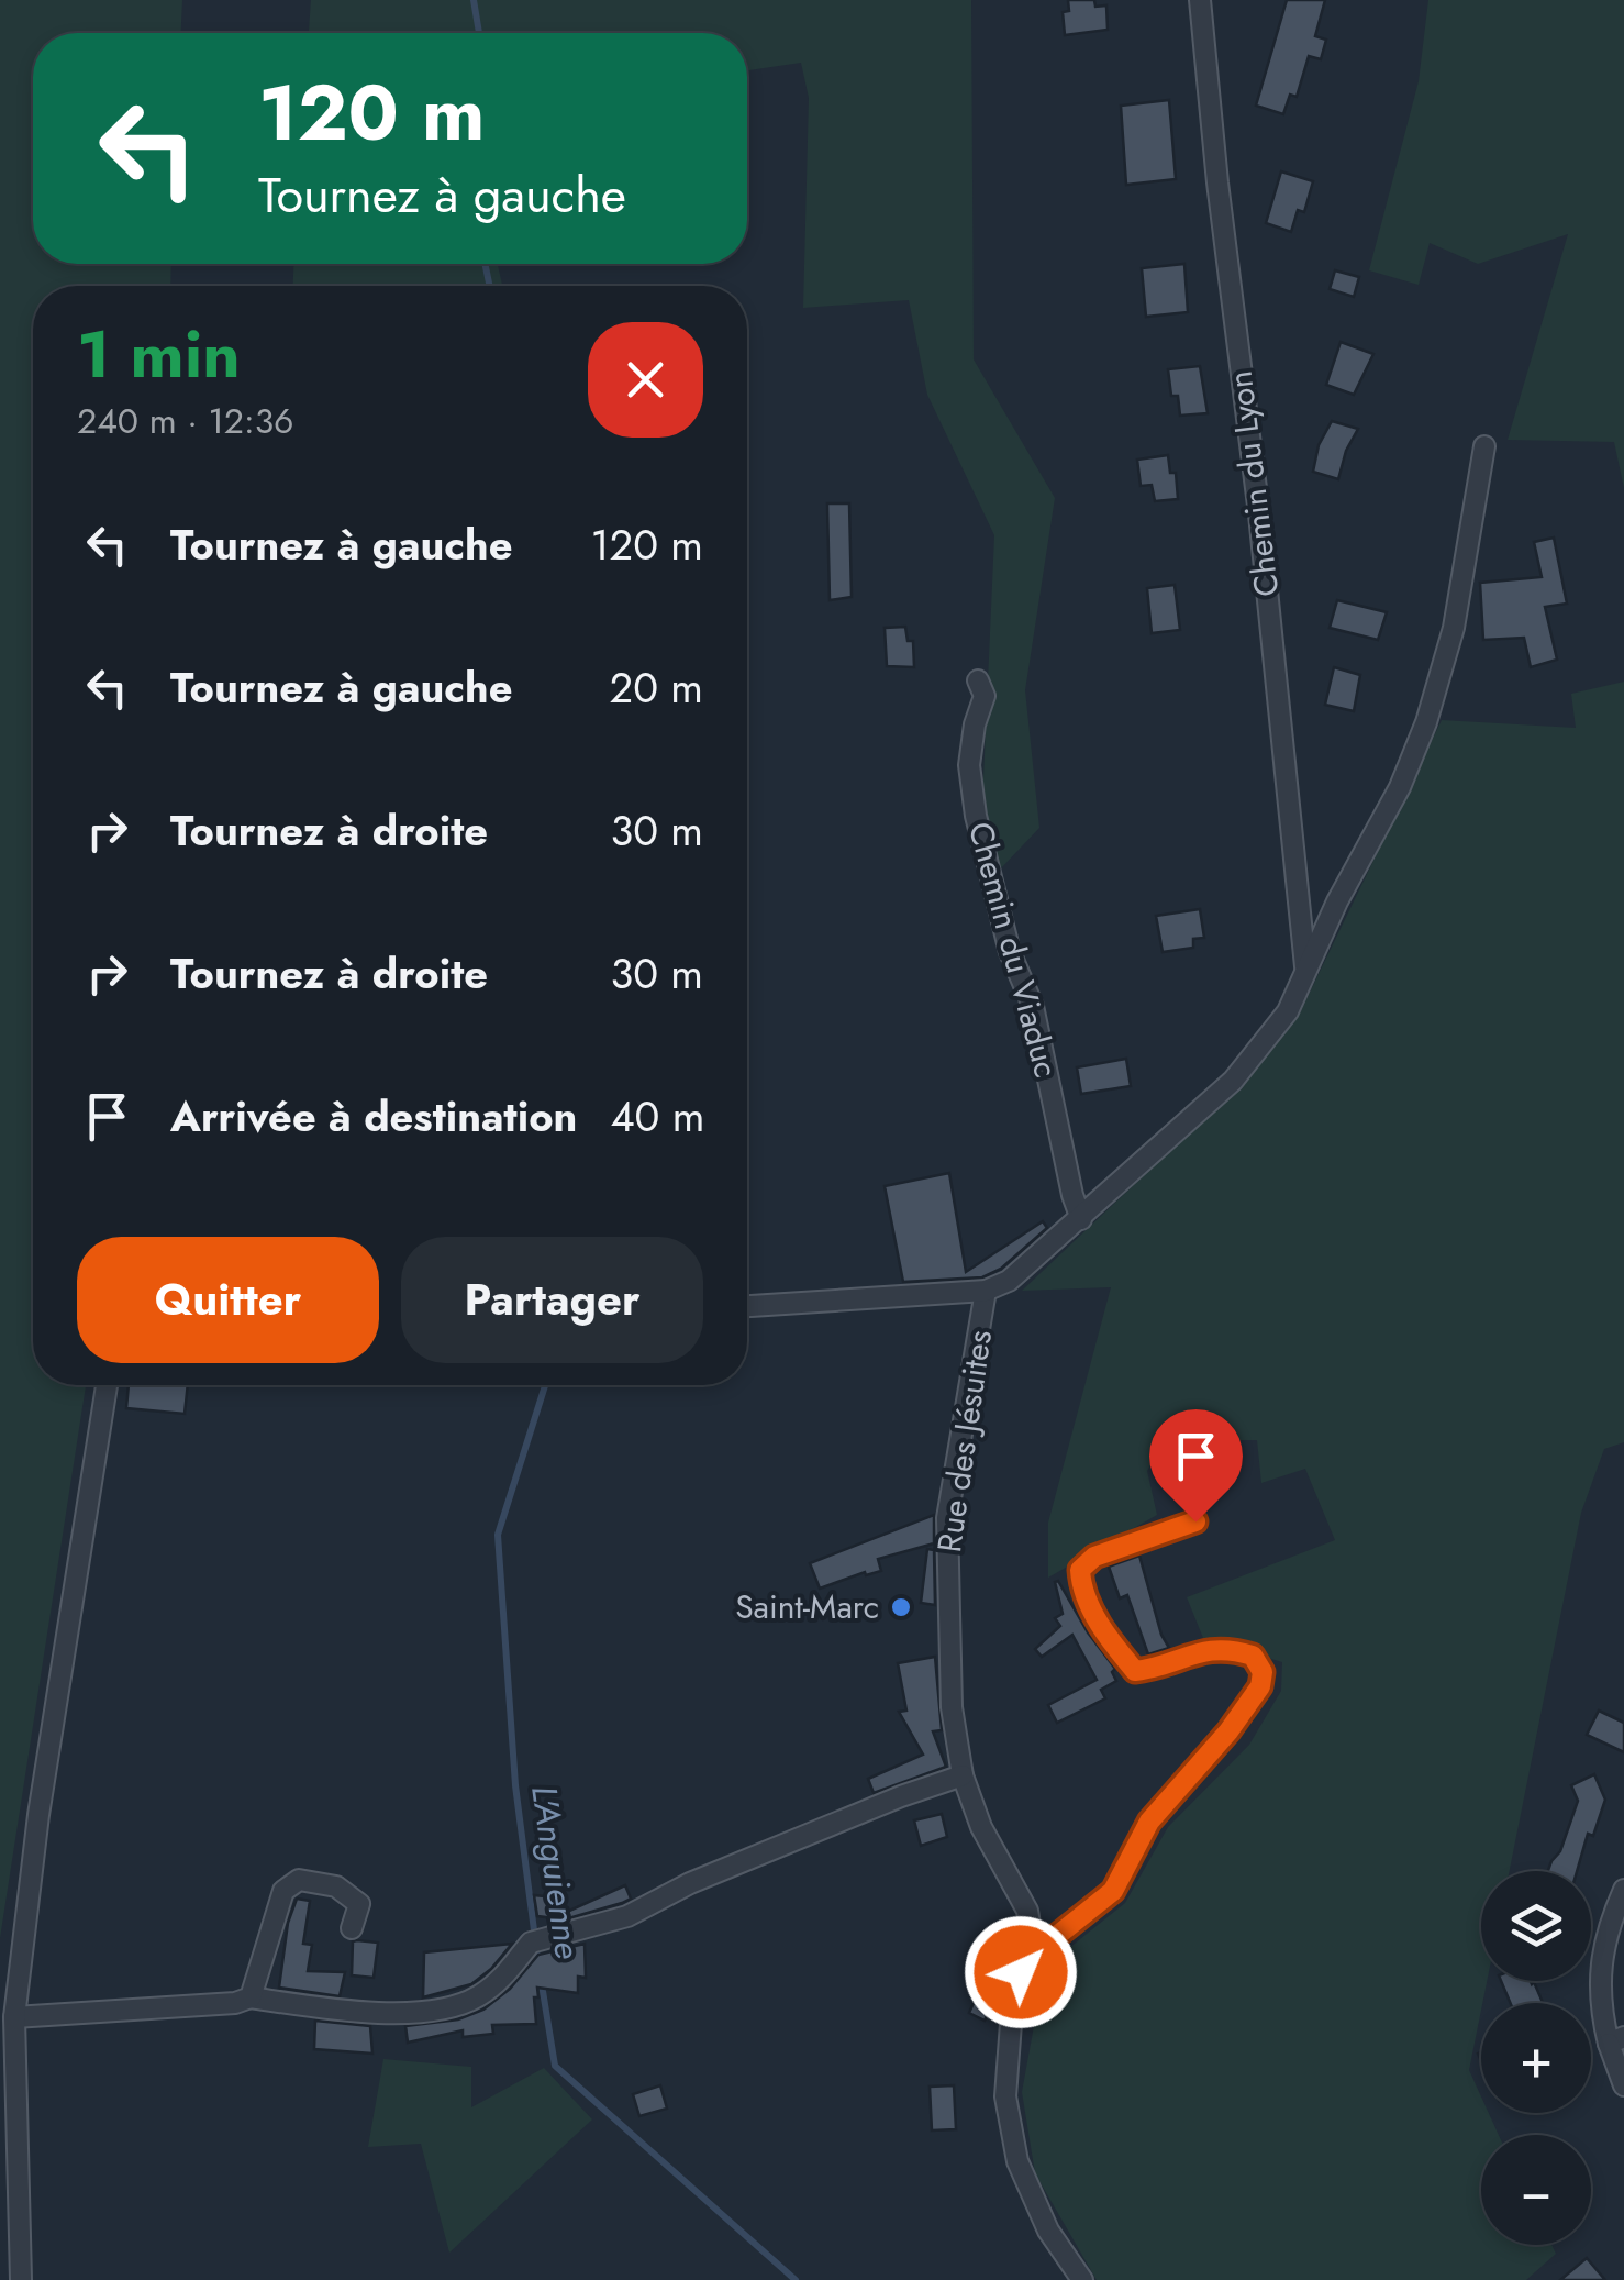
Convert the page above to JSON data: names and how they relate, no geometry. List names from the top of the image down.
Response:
{
  "streets": {
    "street": ["Chemin du Lyon", "Chemin du Viaduc", "Rue des Jésuites"]
  },
  "water": ["L'Anguienne"],
  "places": ["Saint-Marc"],
  "page": {
    "turn": ["120 m", "Tournez à gauche"],
    "heading": ["1 min", "240 m · 12:36"],
    "list": [
      {
        "name": "Tournez à gauche",
        "value": "120 m"
      },
      {
        "name": "Tournez à gauche",
        "value": "20 m"
      },
      {
        "name": "Tournez à droite",
        "value": "30 m"
      },
      {
        "name": "Tournez à droite",
        "value": "30 m"
      },
      {
        "name": "Arrivée à destination",
        "value": "40 m"
      }
    ],
    "buttons": ["Quitter", "Partager"],
    "map_buttons": ["+", "−"]
  }
}
